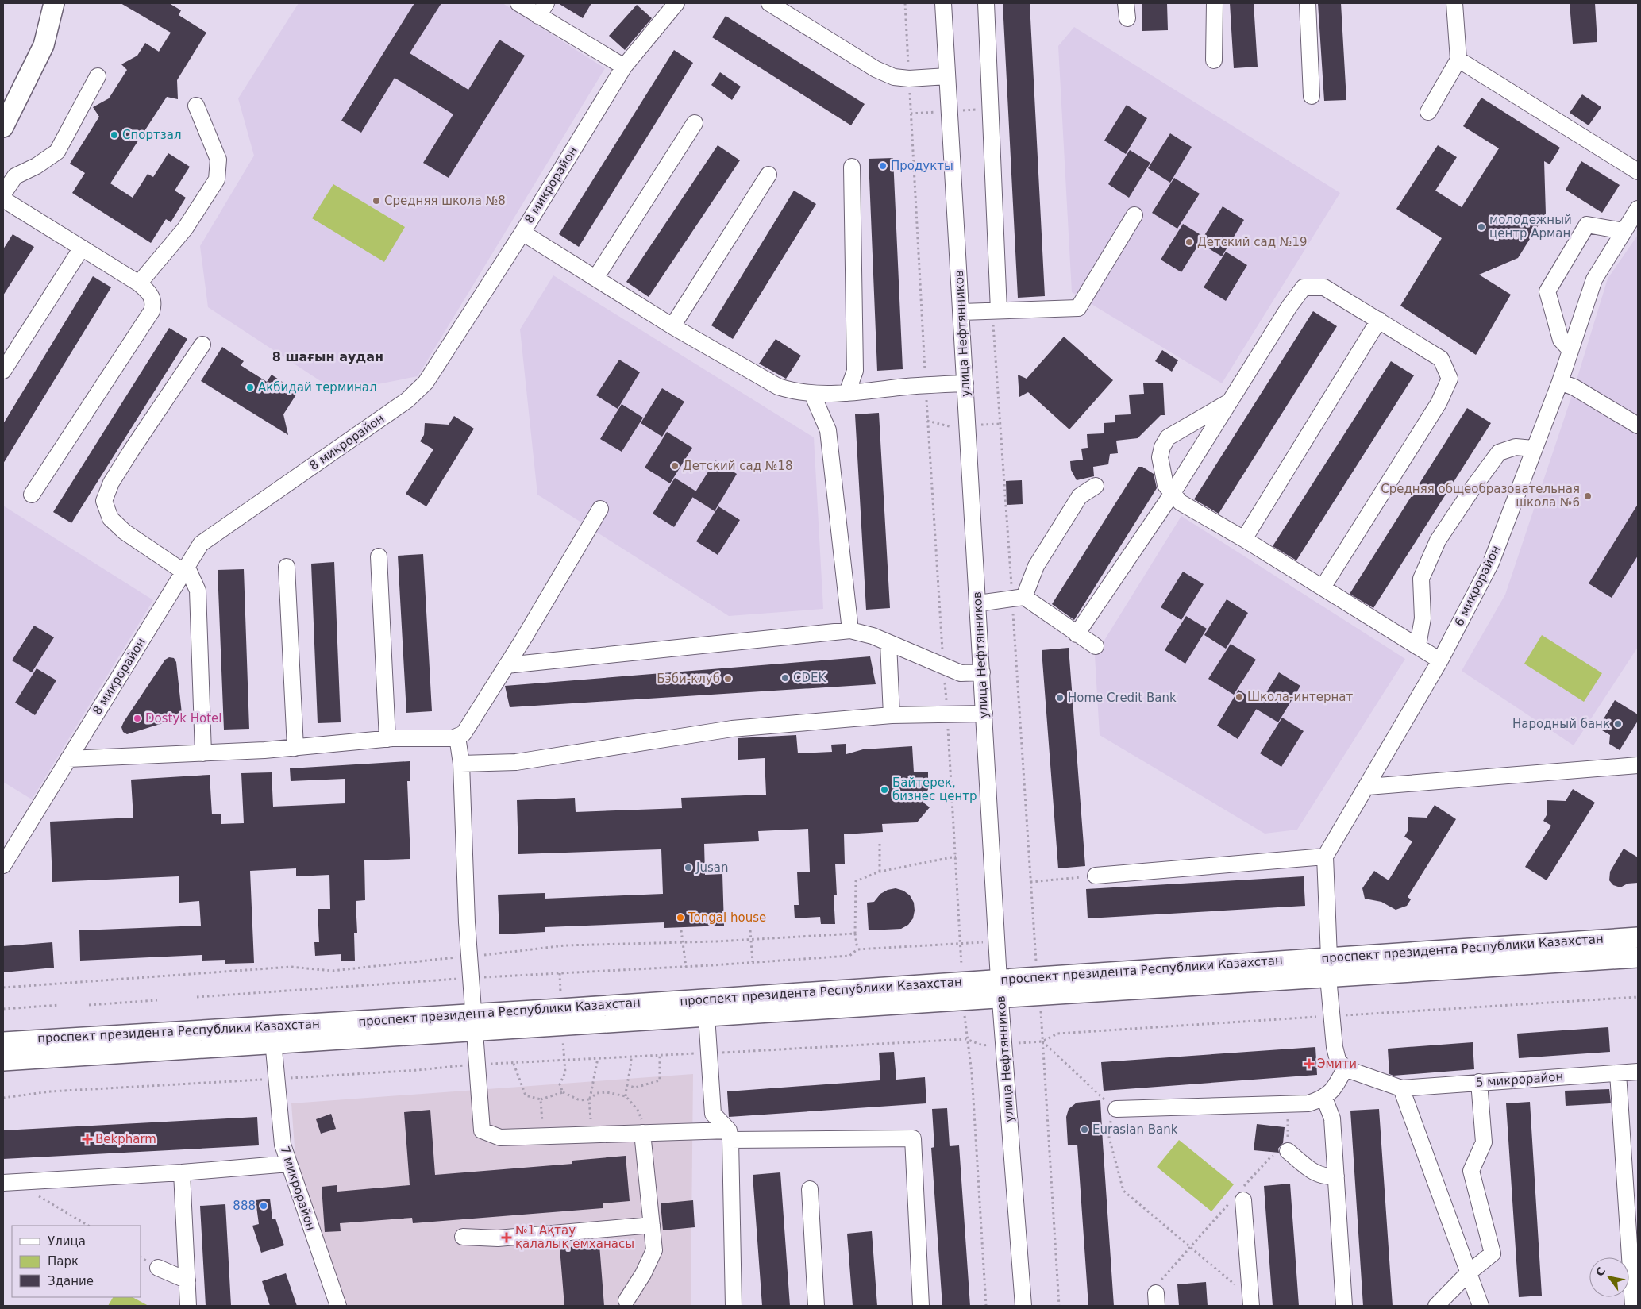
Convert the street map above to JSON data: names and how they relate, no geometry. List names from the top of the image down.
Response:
{
  "streets": {
    "main road": ["проспект президента Республики Казахстан"],
    "street": [
      "8 микрорайон",
      "улица Нефтянников",
      "6 микрорайон",
      "5 микрорайон",
      "7 микрорайон"
    ]
  },
  "crossings": [
    ["улица Нефтянников", "проспект президента Республики Казахстан"],
    ["проспект президента Республики Казахстан", "7 микрорайон"]
  ],
  "districts": ["8 шағын аудан"],
  "places": {
    "other": [
      "Спортзал",
      "Продукты",
      "Средняя школа №8",
      "молодежный центр Арман",
      "Детский сад №19",
      "Акбидай терминал",
      "Детский сад №18",
      "Средняя общеобразовательная школа №6",
      "CDEK",
      "Бэби-клуб",
      "Школа-интернат",
      "Home Credit Bank",
      "Dostyk Hotel",
      "Народный банк",
      "Байтерек, бизнес центр",
      "Jusan",
      "Tongal house",
      "Eurasian Bank",
      "888"
    ],
    "health": ["Эмити", "Bekpharm", "№1 Ақтау қалалық емханасы"]
  },
  "legend": ["Улица", "Парк", "Здание"],
  "north": "top left"
}
